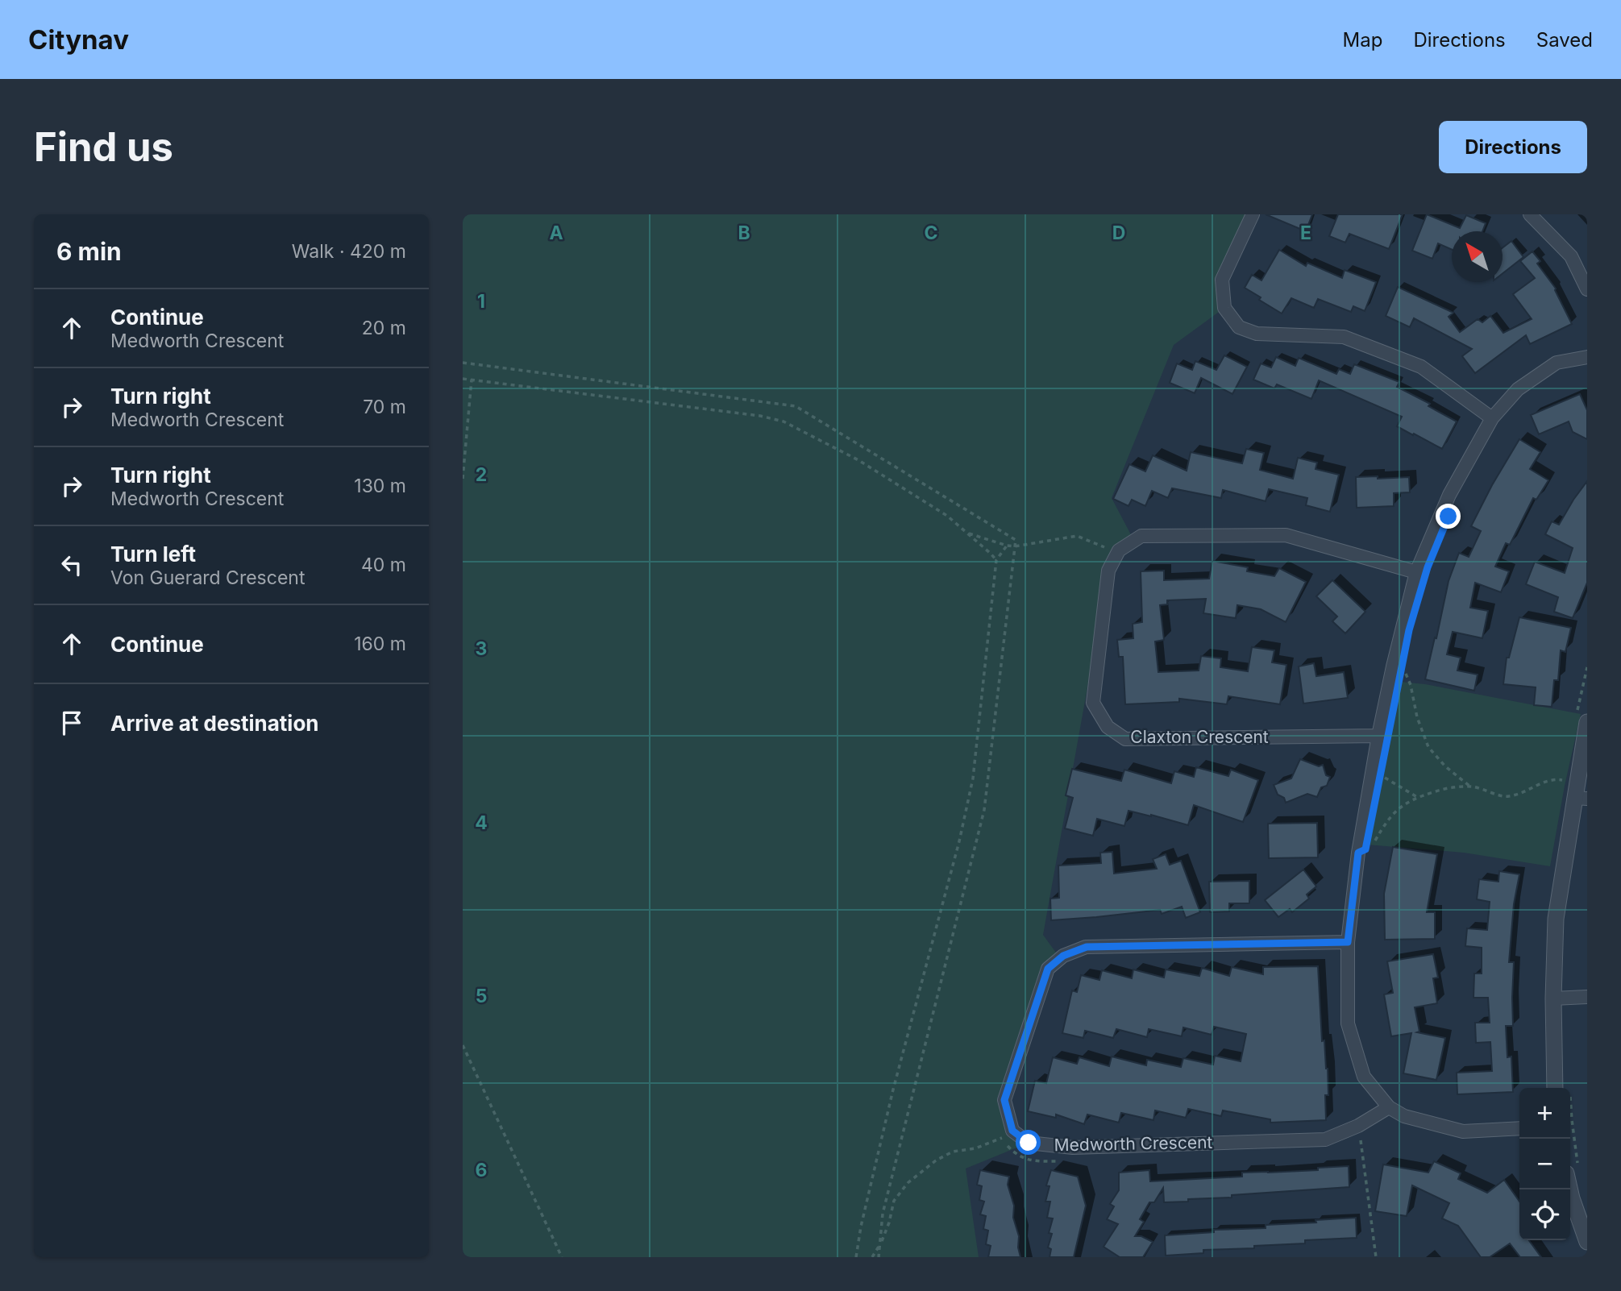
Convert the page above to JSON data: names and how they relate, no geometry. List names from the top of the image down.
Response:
{
  "streets": {
    "street": ["Claxton Crescent", "Medworth Crescent"]
  },
  "north": "top left",
  "page": {
    "header": "Citynav",
    "nav": ["Map", "Directions", "Saved"],
    "buttons": "Directions",
    "title": "Find us",
    "heading": ["6 min", "Walk · 420 m"],
    "list": [
      ["Continue", "Medworth Crescent", "20 m"],
      ["Turn right", "Medworth Crescent", "70 m"],
      ["Turn right", "Medworth Crescent", "130 m"],
      ["Turn left", "Von Guerard Crescent", "40 m"],
      ["Continue", "160 m"],
      "Arrive at destination"
    ],
    "map_buttons": ["+", "−"]
  },
  "grid": {
    "columns": [
      "A",
      "B",
      "C",
      "D",
      "E"
    ],
    "rows": [
      "1",
      "2",
      "3",
      "4",
      "5",
      "6"
    ]
  }
}
